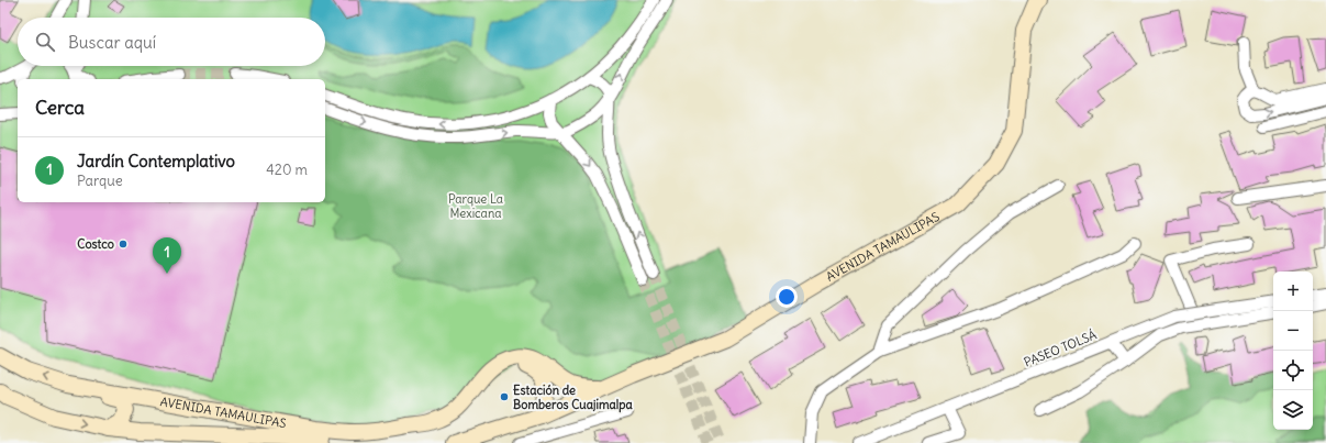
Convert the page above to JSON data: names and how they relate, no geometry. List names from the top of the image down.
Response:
{
  "streets": {
    "street": ["AVENIDA TAMAULIPAS", "PASEO TOLSÁ"]
  },
  "parks": ["Parque La Mexicana"],
  "places": ["Costco", "Estación de Bomberos Cuajimalpa"],
  "page": {
    "search": "Buscar aquí",
    "heading": "Cerca",
    "list": [
      {
        "mark": "1",
        "name": "Jardín Contemplativo",
        "note": "Parque",
        "value": "420 m"
      }
    ],
    "pins": "1",
    "map_buttons": ["+", "−"]
  }
}
